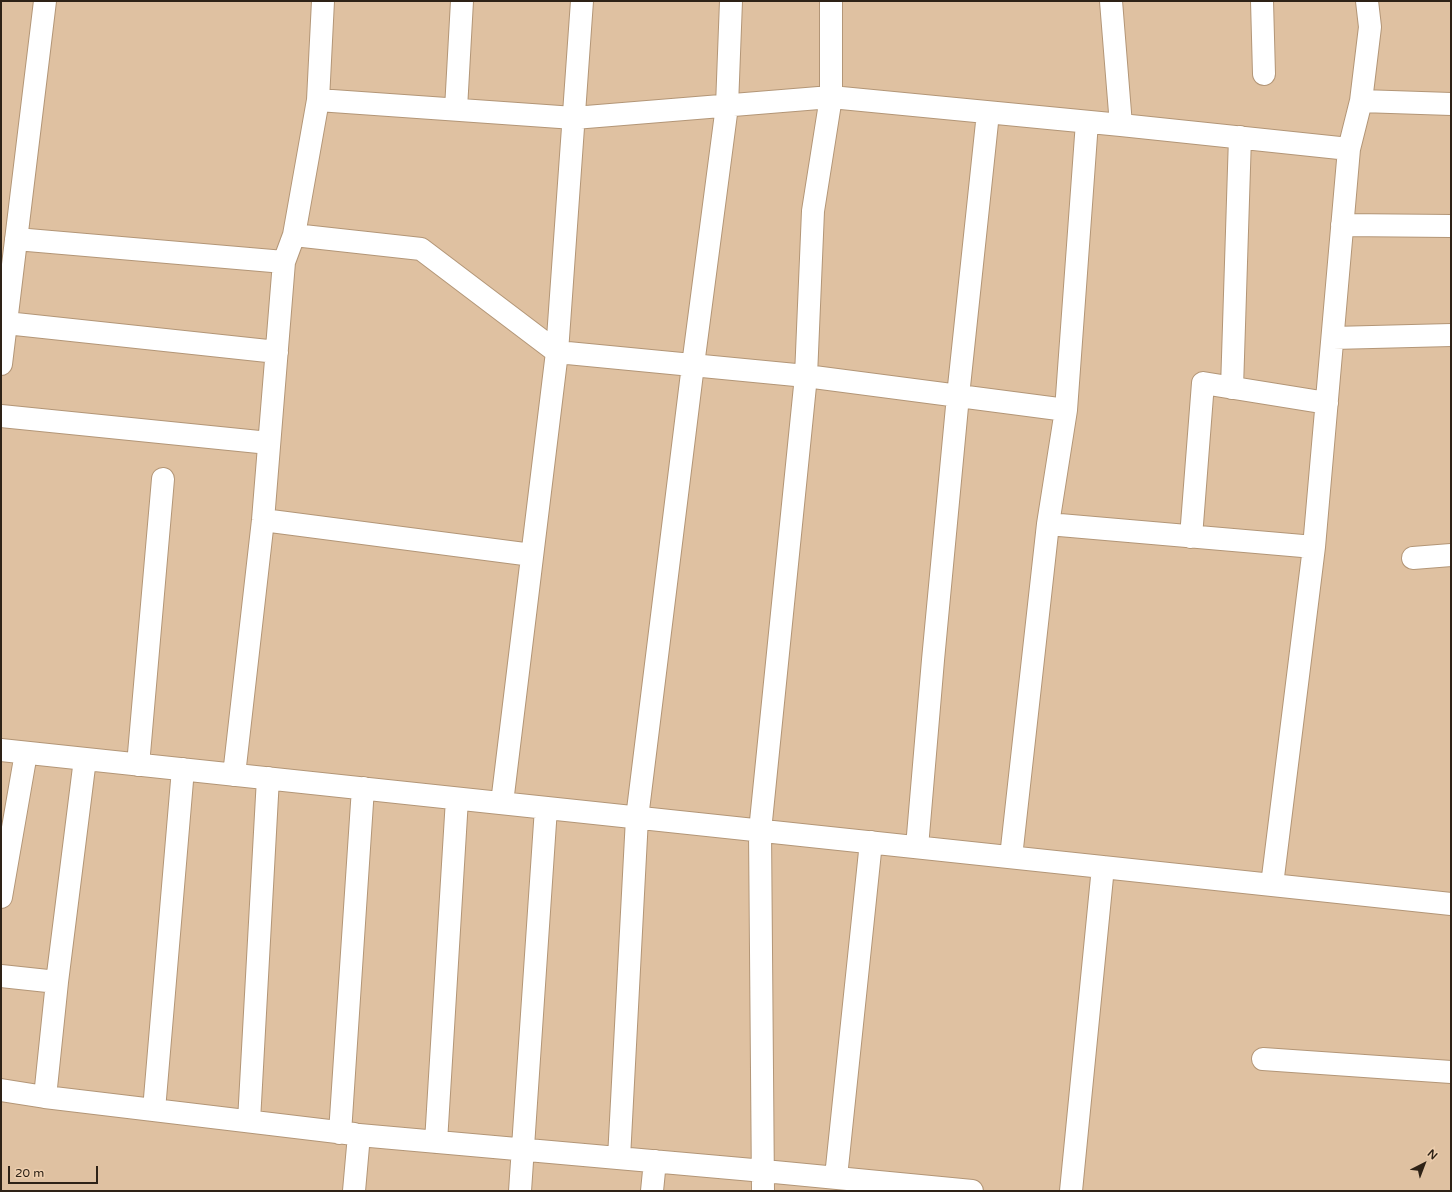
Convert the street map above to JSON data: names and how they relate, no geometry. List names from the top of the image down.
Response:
{
  "scale_bar": "20 m",
  "north": "top right"
}
